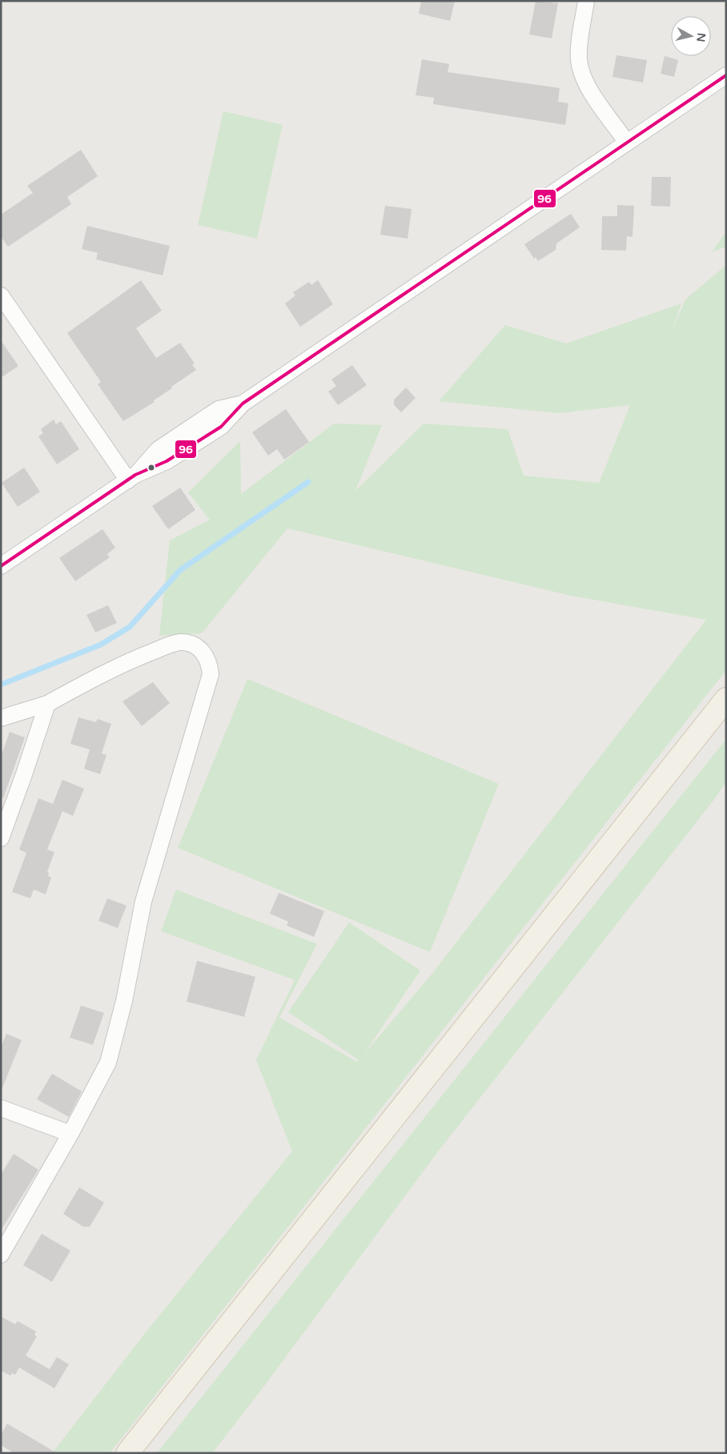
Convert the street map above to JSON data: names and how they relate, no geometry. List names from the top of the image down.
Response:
{
  "lines": ["transit line 96"],
  "north": "right"
}
